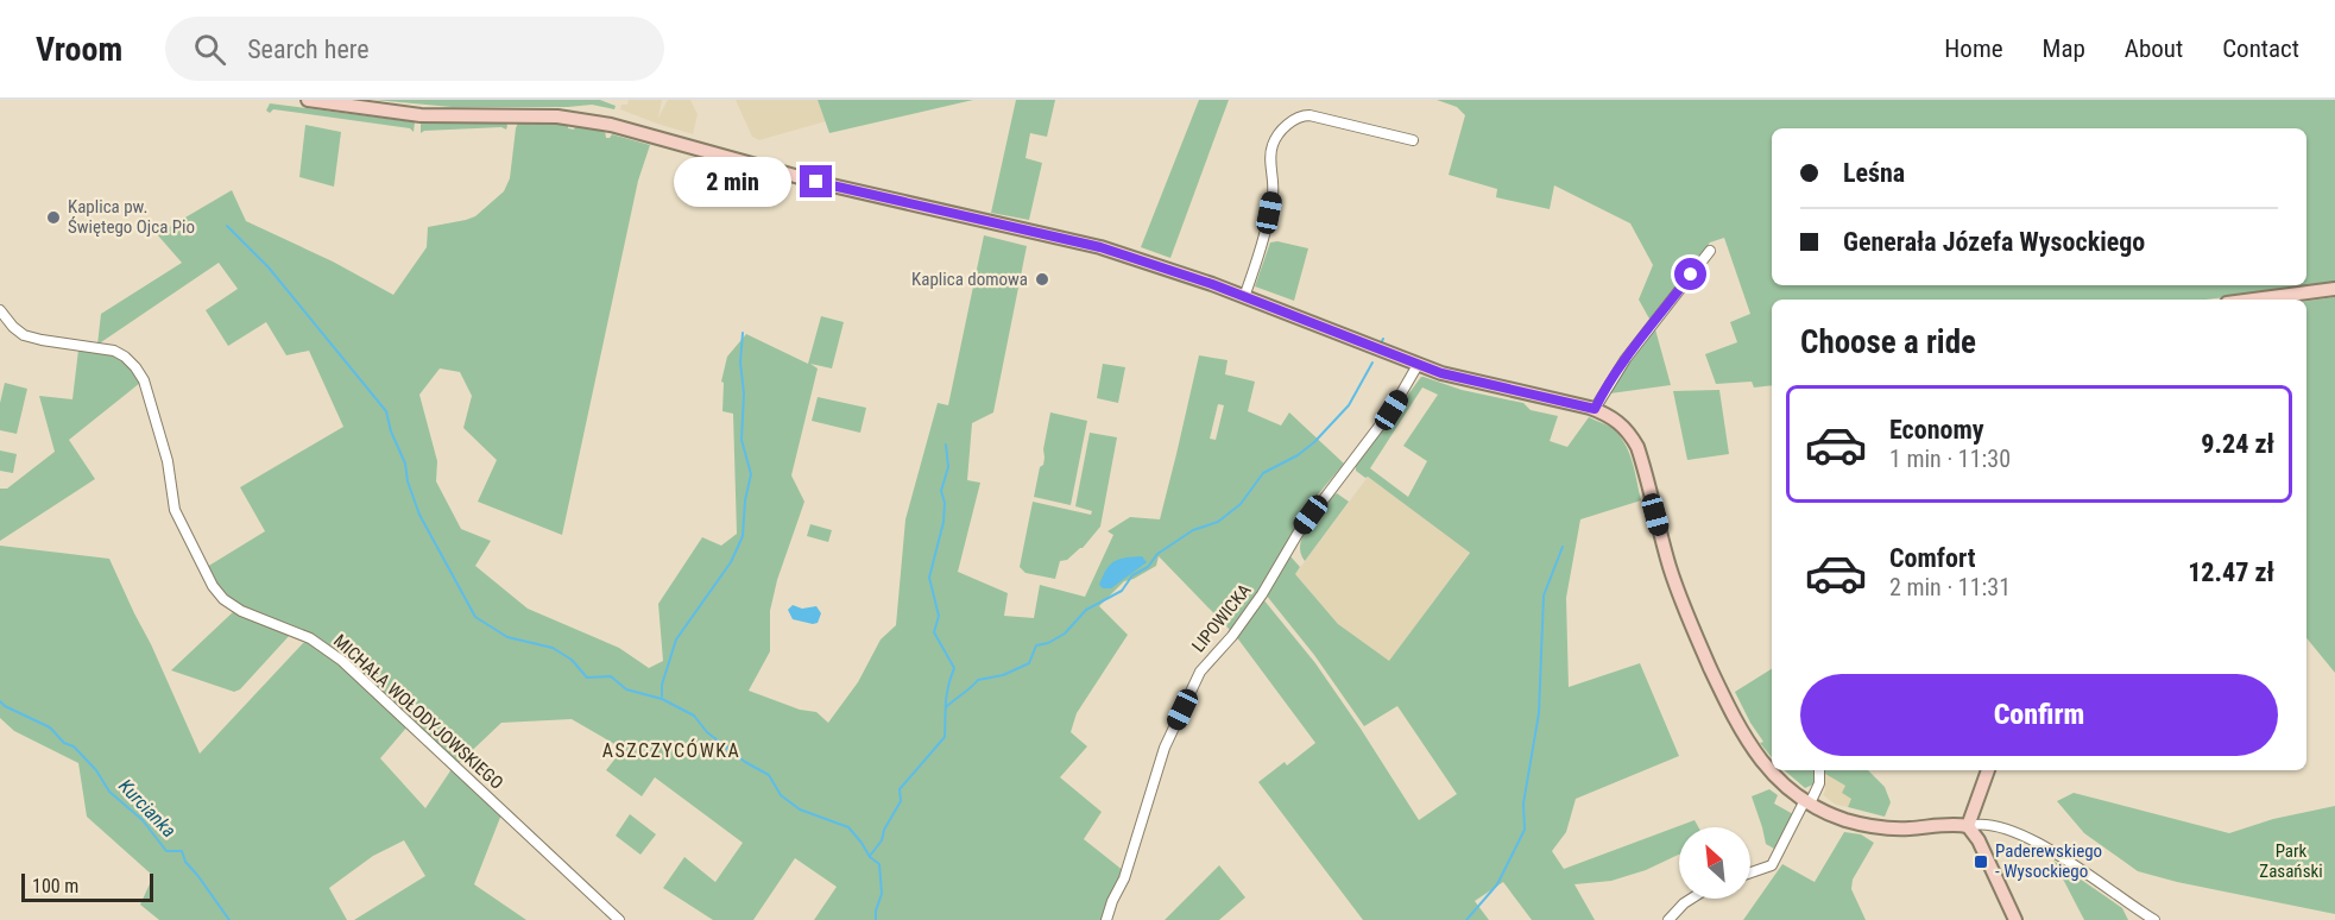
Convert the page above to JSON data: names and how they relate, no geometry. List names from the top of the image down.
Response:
{
  "streets": {
    "street": ["LIPOWICKA", "MICHAŁA WOŁODYJOWSKIEGO"]
  },
  "districts": ["ASZCZYCÓWKA"],
  "water": ["Kurcianka"],
  "parks": ["Park Zasański"],
  "places": {
    "other": ["Kaplica pw. Świętego Ojca Pio", "Kaplica domowa"],
    "transit": ["Paderewskiego - Wysockiego"]
  },
  "scale_bar": "100 m",
  "north": "top left",
  "page": {
    "header": "Vroom",
    "search": "Search here",
    "nav": [
      "Home",
      "Map",
      "About",
      "Contact"
    ],
    "banner": ["Leśna", "Generała Józefa Wysockiego"],
    "bubble": "2 min",
    "heading": "Choose a ride",
    "list": [
      {
        "name": "Economy",
        "note": "1 min · 11:30",
        "value": "9.24 zł"
      },
      {
        "name": "Comfort",
        "note": "2 min · 11:31",
        "value": "12.47 zł"
      }
    ],
    "buttons": "Confirm",
    "scale": "100 m"
  }
}
